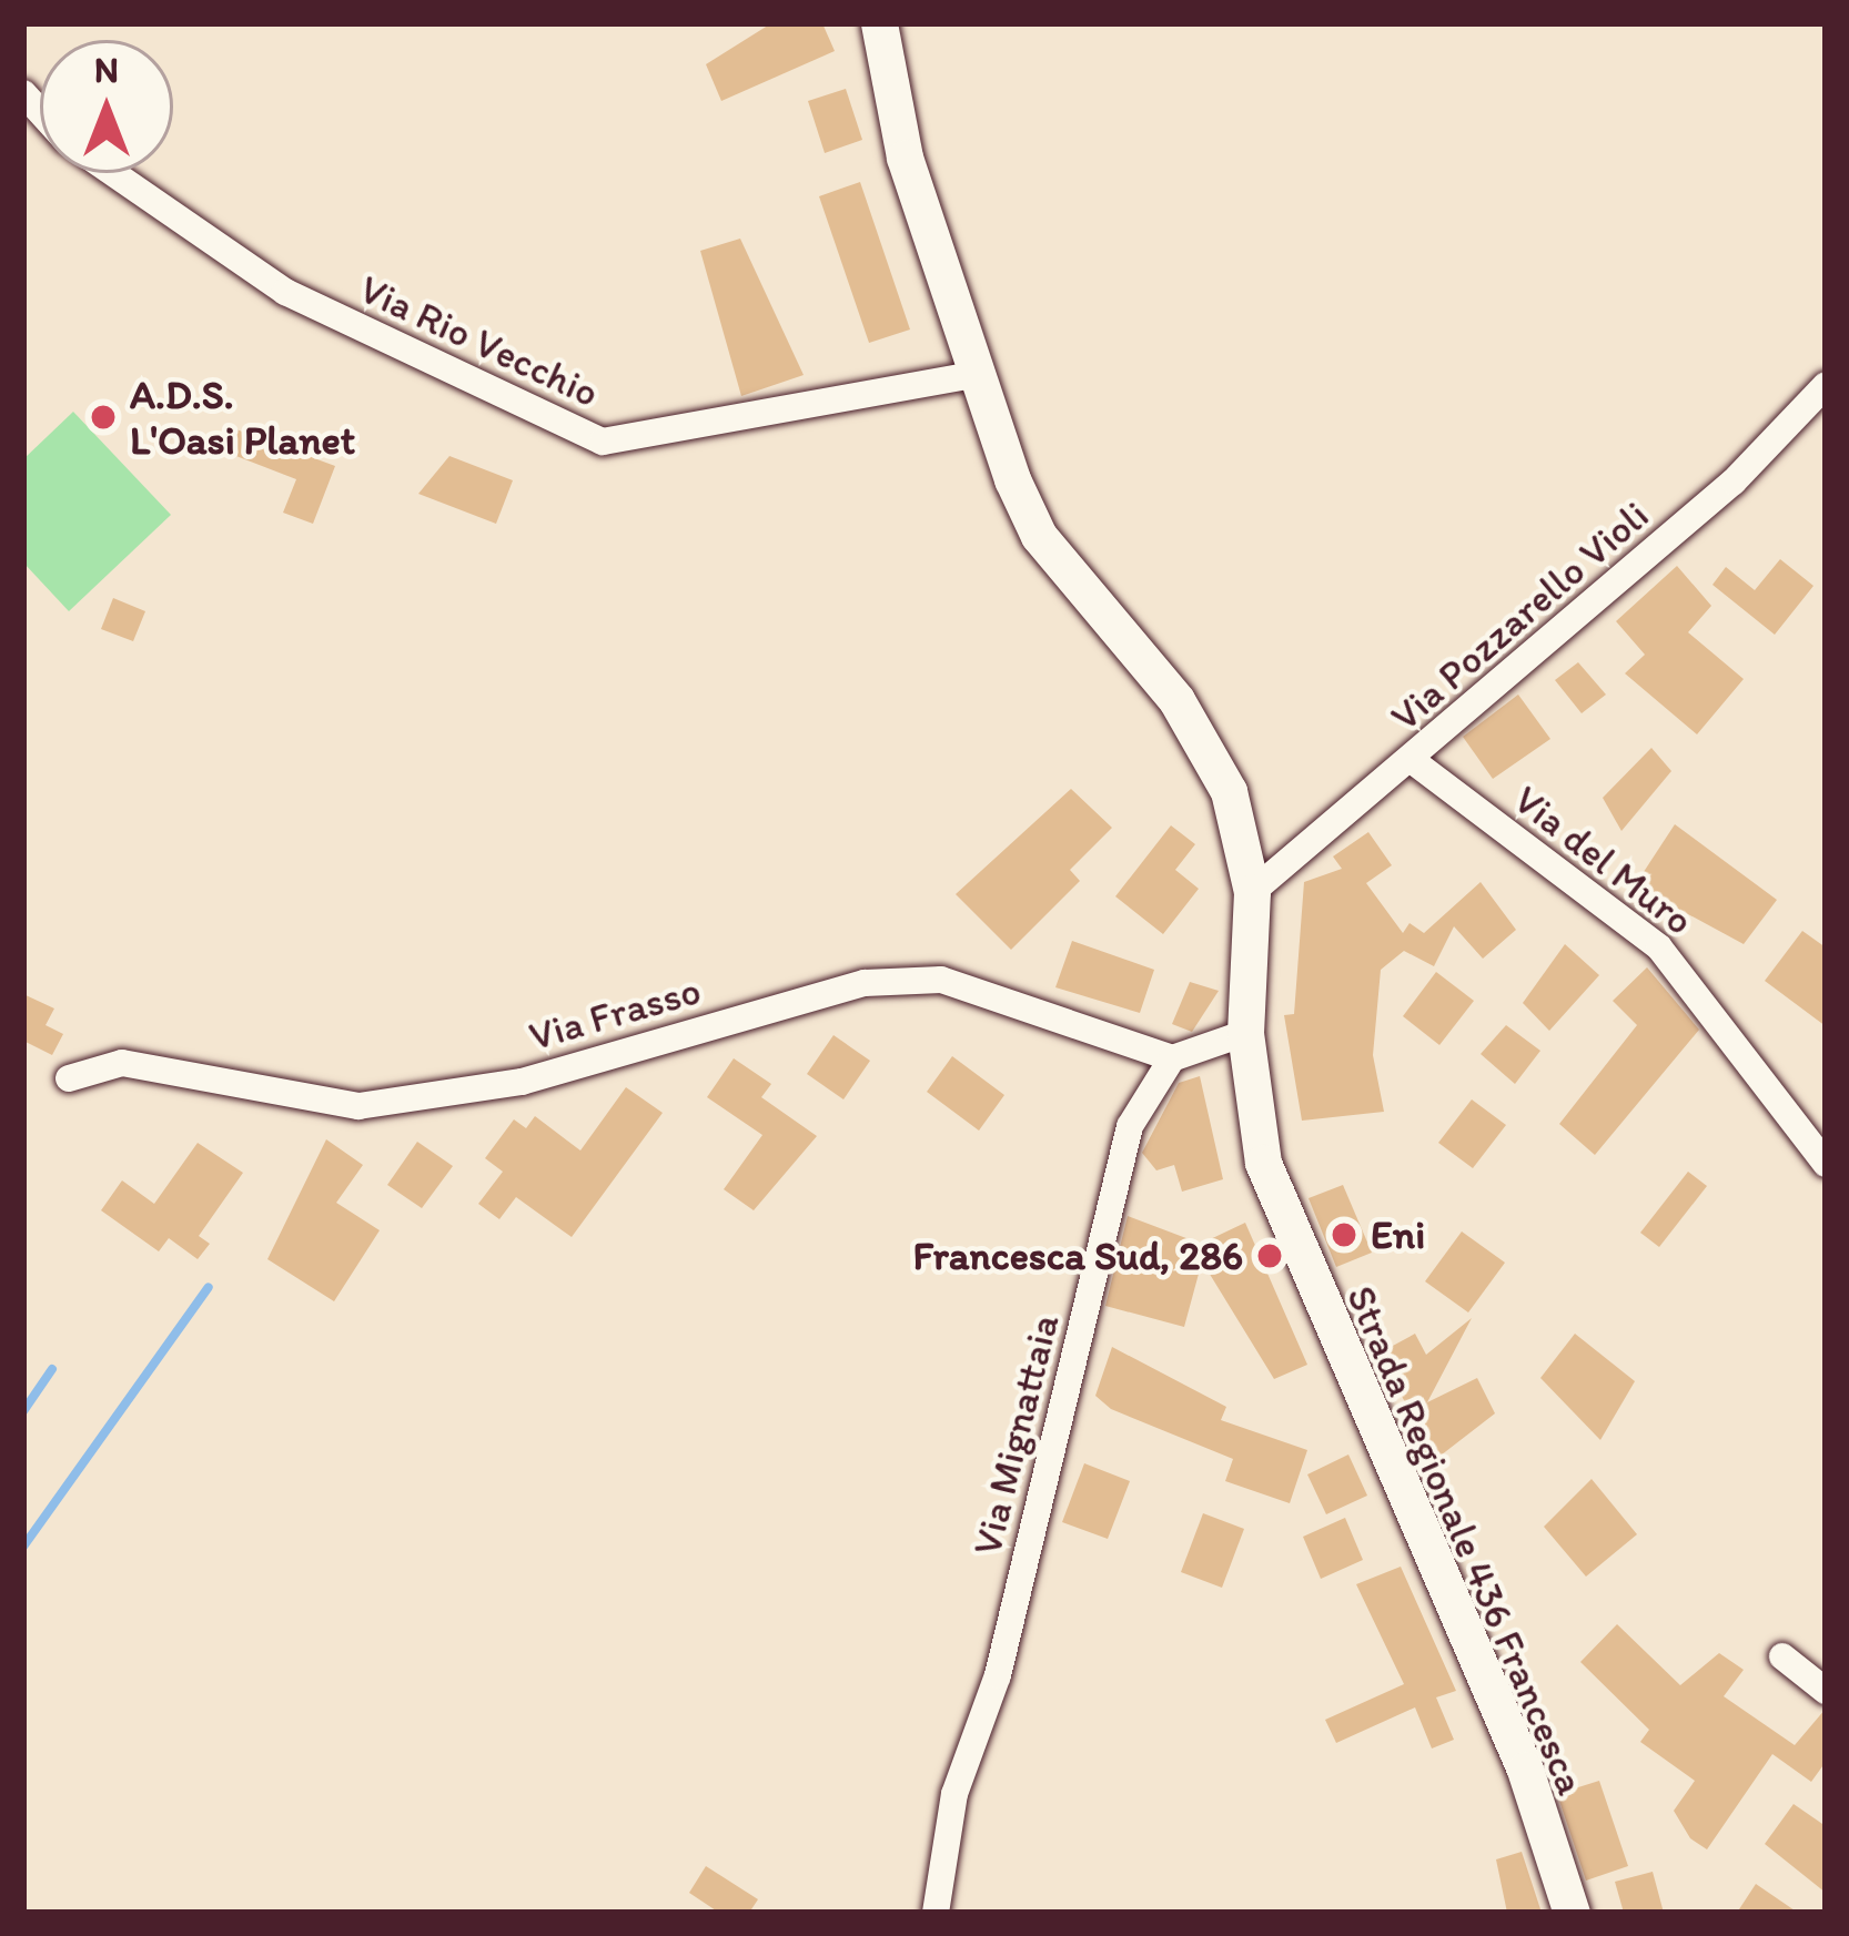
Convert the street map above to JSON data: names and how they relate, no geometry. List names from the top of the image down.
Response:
{
  "streets": {
    "street": [
      "Via Rio Vecchio",
      "Via Pozzarello Violi",
      "Via del Muro",
      "Via Frasso",
      "Via Mignattaia",
      "Strada Regionale 436 Francesca"
    ]
  },
  "crossings": [
    ["Via Rio Vecchio", "Strada Regionale 436 Francesca"],
    ["Via Pozzarello Violi", "Via del Muro"],
    ["Via Pozzarello Violi", "Strada Regionale 436 Francesca"],
    ["Via Frasso", "Via Mignattaia"]
  ],
  "places": ["A.D.S. L'Oasi Planet", "Eni", "Francesca Sud, 286"],
  "north": "top"
}
